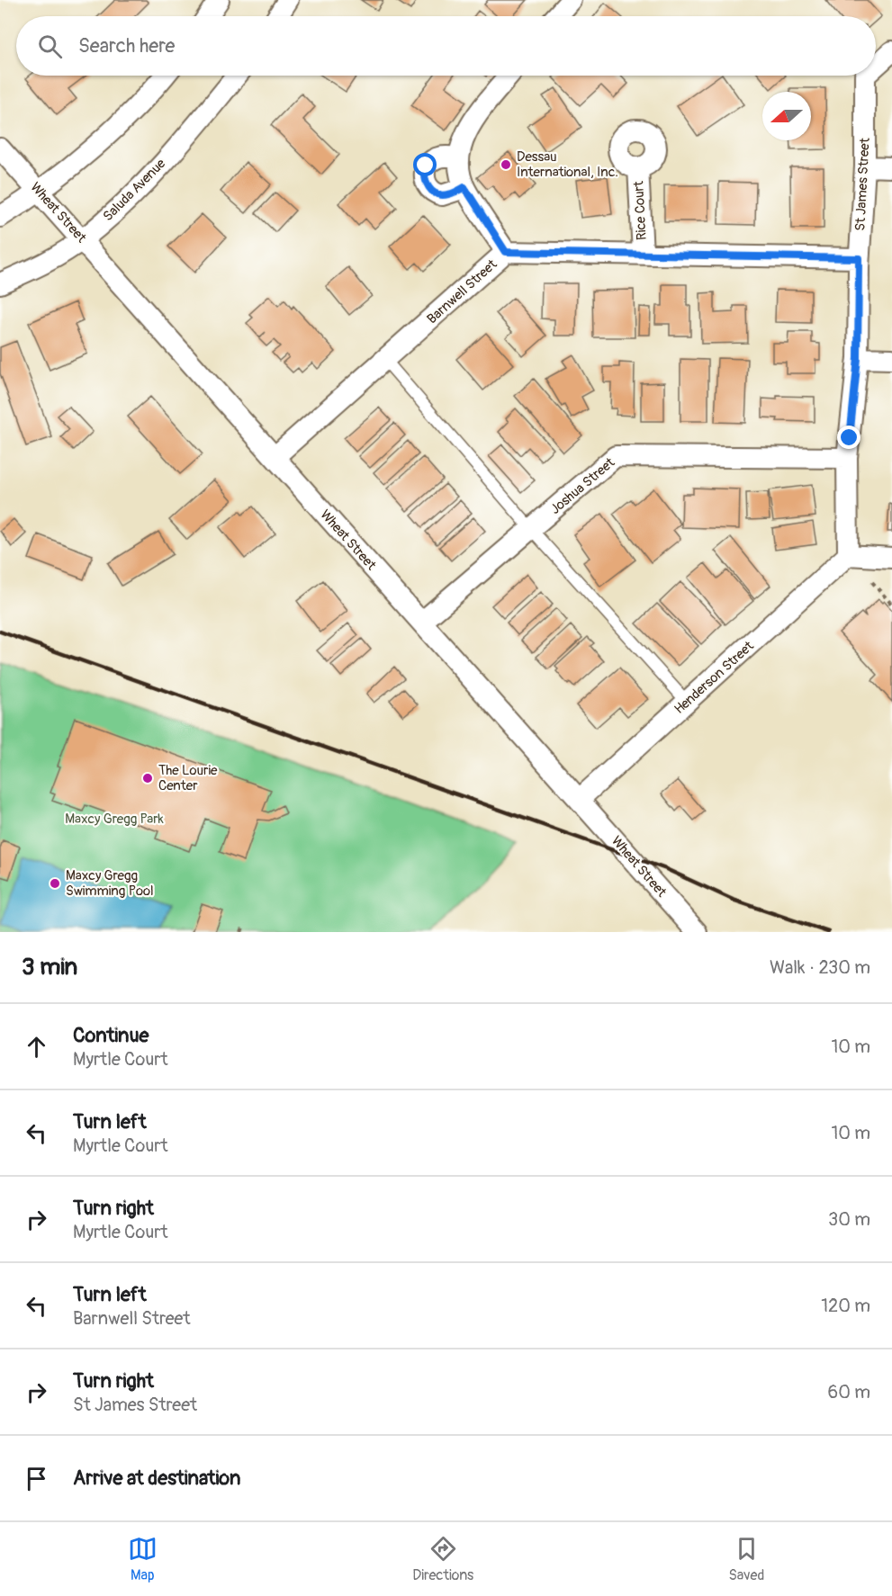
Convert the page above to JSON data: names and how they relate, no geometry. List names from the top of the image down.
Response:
{
  "streets": {
    "street": [
      "St James Street",
      "Saluda Avenue",
      "Rice Court",
      "Wheat Street",
      "Barnwell Street",
      "Joshua Street",
      "Henderson Street"
    ]
  },
  "crossings": [
    ["St James Street", "Barnwell Street"],
    ["St James Street", "Joshua Street"],
    ["St James Street", "Henderson Street"],
    ["Saluda Avenue", "Wheat Street"],
    ["Rice Court", "Barnwell Street"],
    ["Wheat Street", "Barnwell Street"],
    ["Wheat Street", "Joshua Street"],
    ["Wheat Street", "Henderson Street"]
  ],
  "parks": ["Maxcy Gregg Park"],
  "places": ["Dessau International, Inc.", "The Lourie Center", "Maxcy Gregg Swimming Pool"],
  "north": "left",
  "page": {
    "search": "Search here",
    "heading": ["3 min", "Walk · 230 m"],
    "list": [
      ["Continue", "Myrtle Court", "10 m"],
      ["Turn left", "Myrtle Court", "10 m"],
      ["Turn right", "Myrtle Court", "30 m"],
      ["Turn left", "Barnwell Street", "120 m"],
      ["Turn right", "St James Street", "60 m"],
      "Arrive at destination"
    ],
    "nav": ["Map", "Directions", "Saved"]
  }
}
